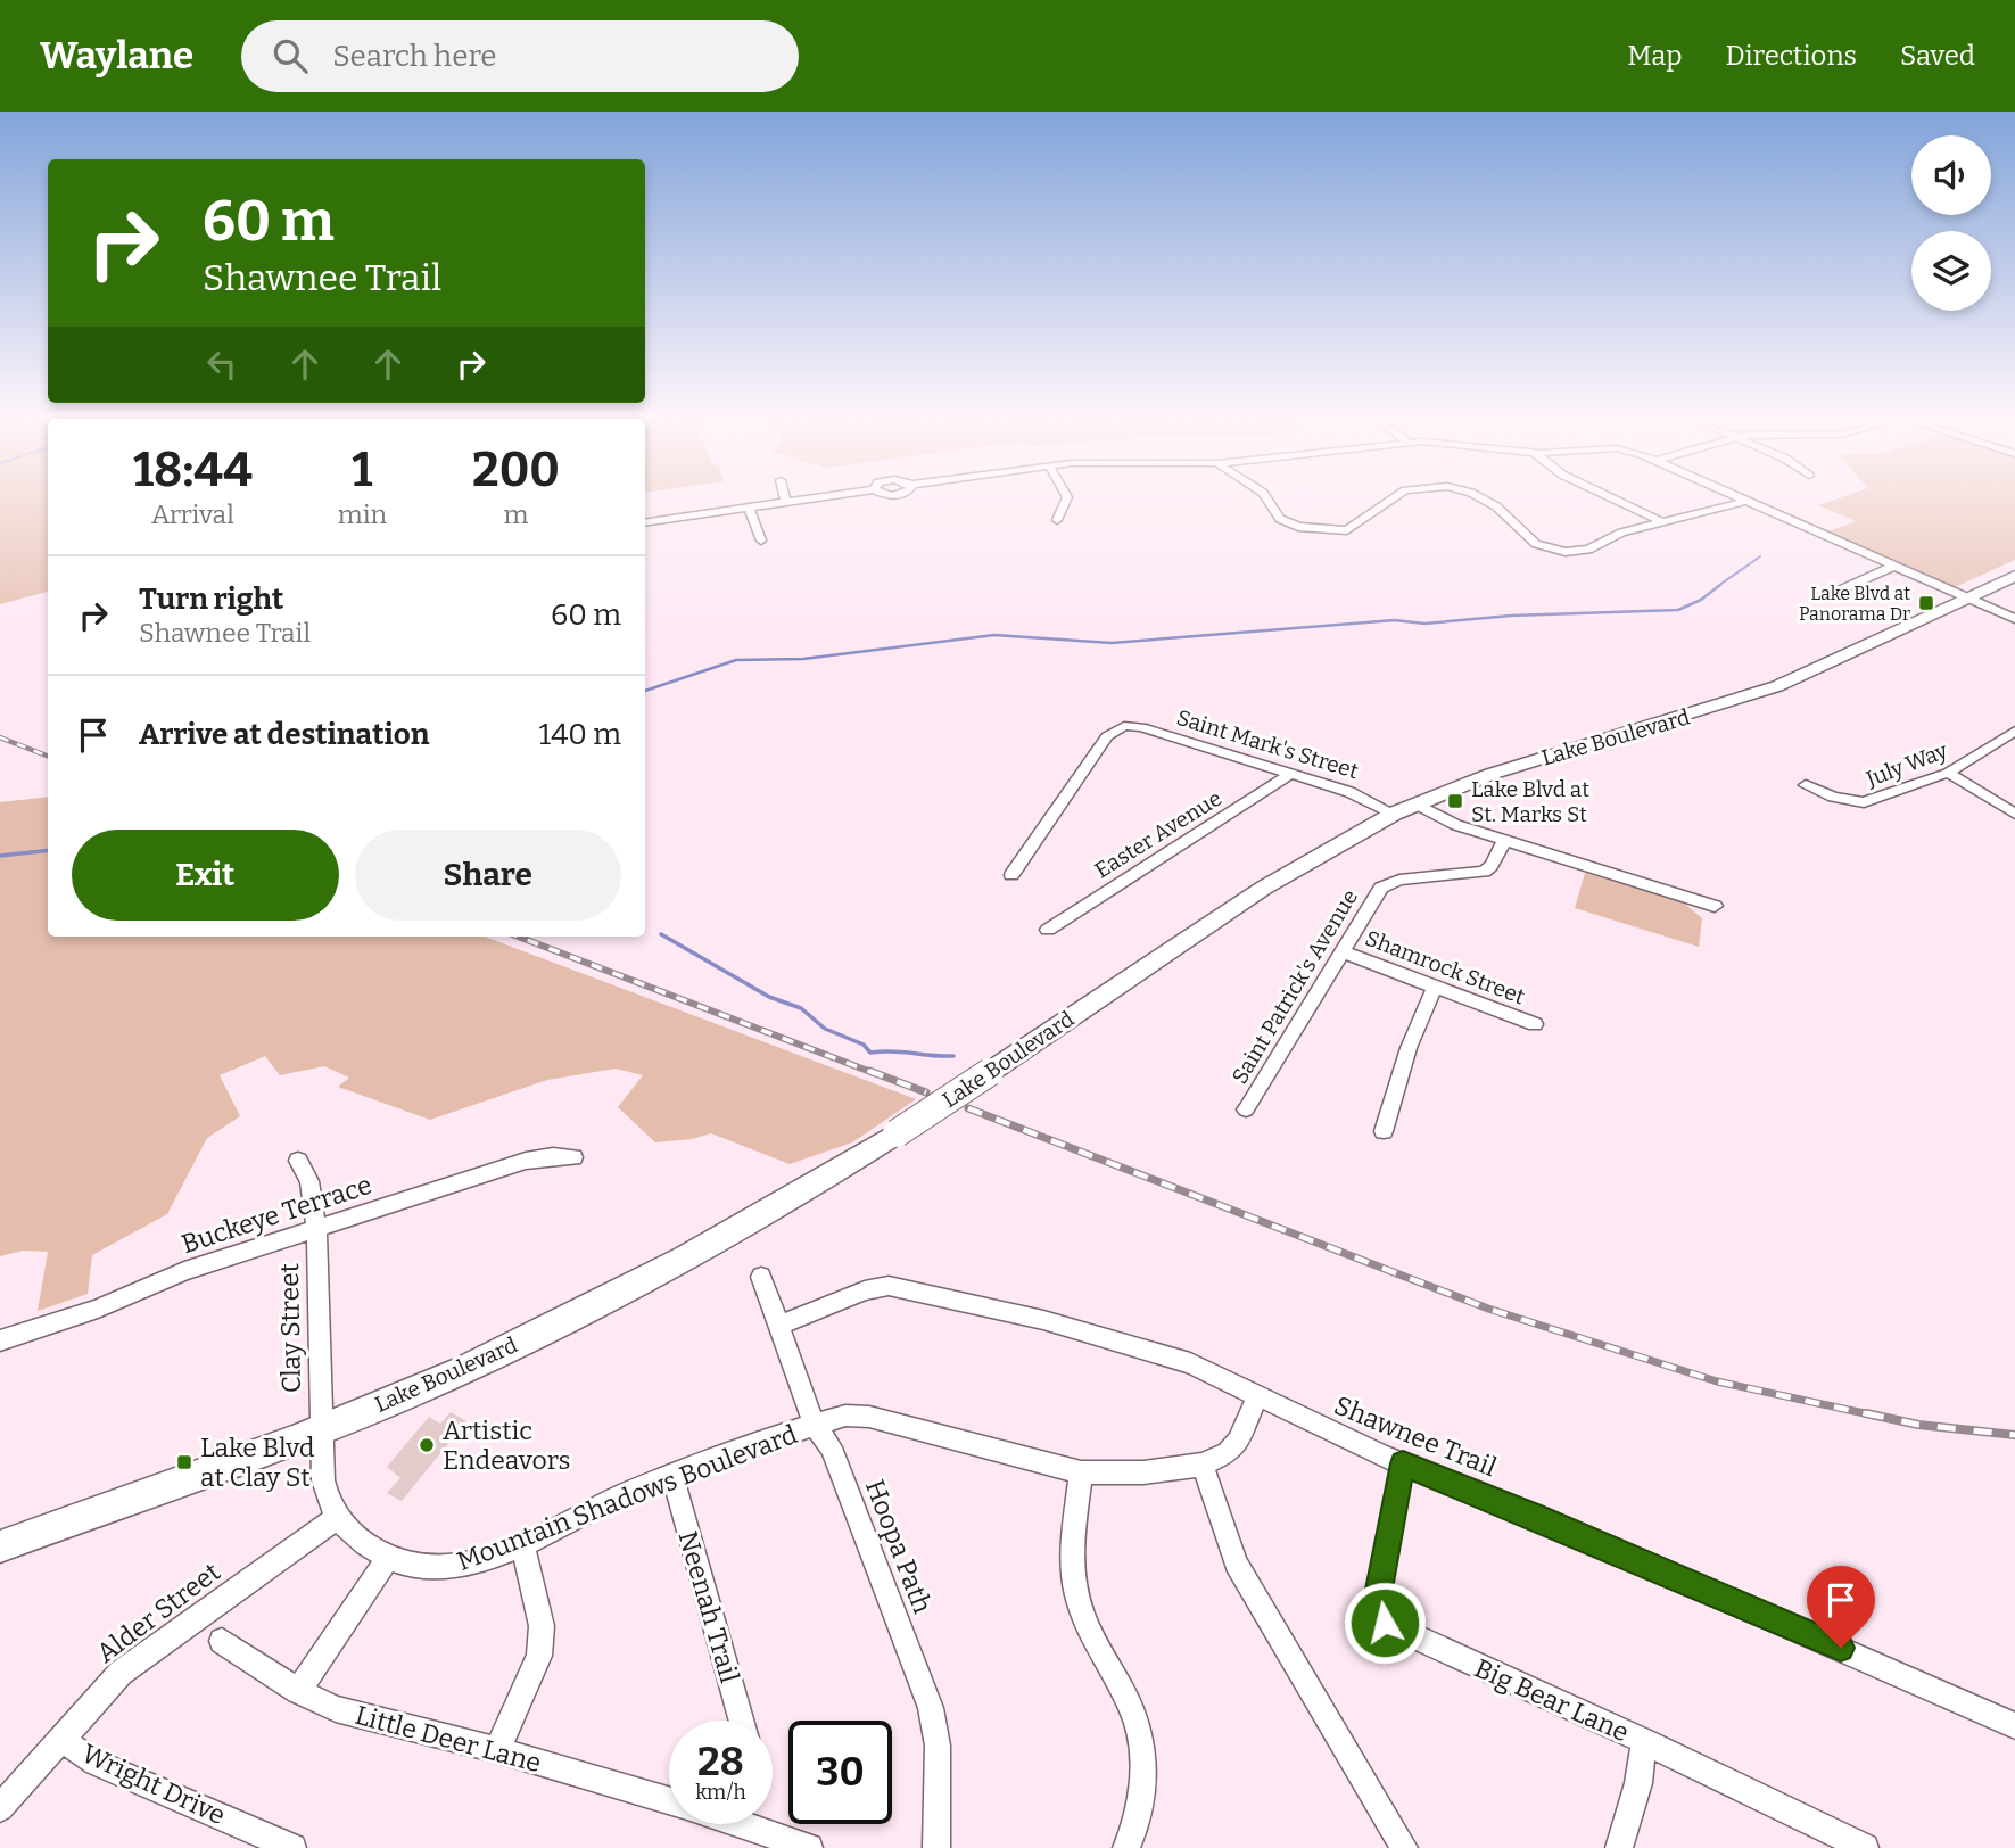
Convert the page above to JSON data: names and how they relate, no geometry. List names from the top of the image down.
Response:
{
  "streets": {
    "main road": ["Lake Boulevard"],
    "street": [
      "Saint Mark's Street",
      "July Way",
      "Easter Avenue",
      "Shamrock Street",
      "Saint Patrick's Avenue",
      "Buckeye Terrace",
      "Clay Street",
      "Shawnee Trail",
      "Mountain Shadows Boulevard",
      "Hoopa Path",
      "Neenah Trail",
      "Alder Street",
      "Big Bear Lane",
      "Little Deer Lane",
      "Wright Drive"
    ]
  },
  "crossings": [
    ["Lake Boulevard", "Saint Mark's Street"],
    ["Lake Boulevard", "Clay Street"],
    ["Lake Boulevard", "Mountain Shadows Boulevard"],
    ["Saint Mark's Street", "Easter Avenue"],
    ["Shamrock Street", "Saint Patrick's Avenue"],
    ["Buckeye Terrace", "Clay Street"],
    ["Clay Street", "Mountain Shadows Boulevard"],
    ["Shawnee Trail", "Hoopa Path"],
    ["Shawnee Trail", "Big Bear Lane"],
    ["Mountain Shadows Boulevard", "Hoopa Path"],
    ["Mountain Shadows Boulevard", "Neenah Trail"],
    ["Mountain Shadows Boulevard", "Alder Street"],
    ["Alder Street", "Wright Drive"]
  ],
  "places": {
    "transit": ["Lake Blvd at Panorama Dr", "Lake Blvd at St. Marks St", "Lake Blvd at Clay St"],
    "other": ["Artistic Endeavors"]
  },
  "page": {
    "header": "Waylane",
    "search": "Search here",
    "nav": ["Map", "Directions", "Saved"],
    "turn": ["60 m", "Shawnee Trail"],
    "eta": [
      "18:44",
      "Arrival",
      "1",
      "min",
      "200",
      "m"
    ],
    "list": [
      {
        "name": "Turn right",
        "note": "Shawnee Trail",
        "value": "60 m"
      },
      {
        "name": "Arrive at destination",
        "value": "140 m"
      }
    ],
    "buttons": ["Exit", "Share"],
    "speed": "28 km/h",
    "limit": "30"
  }
}
